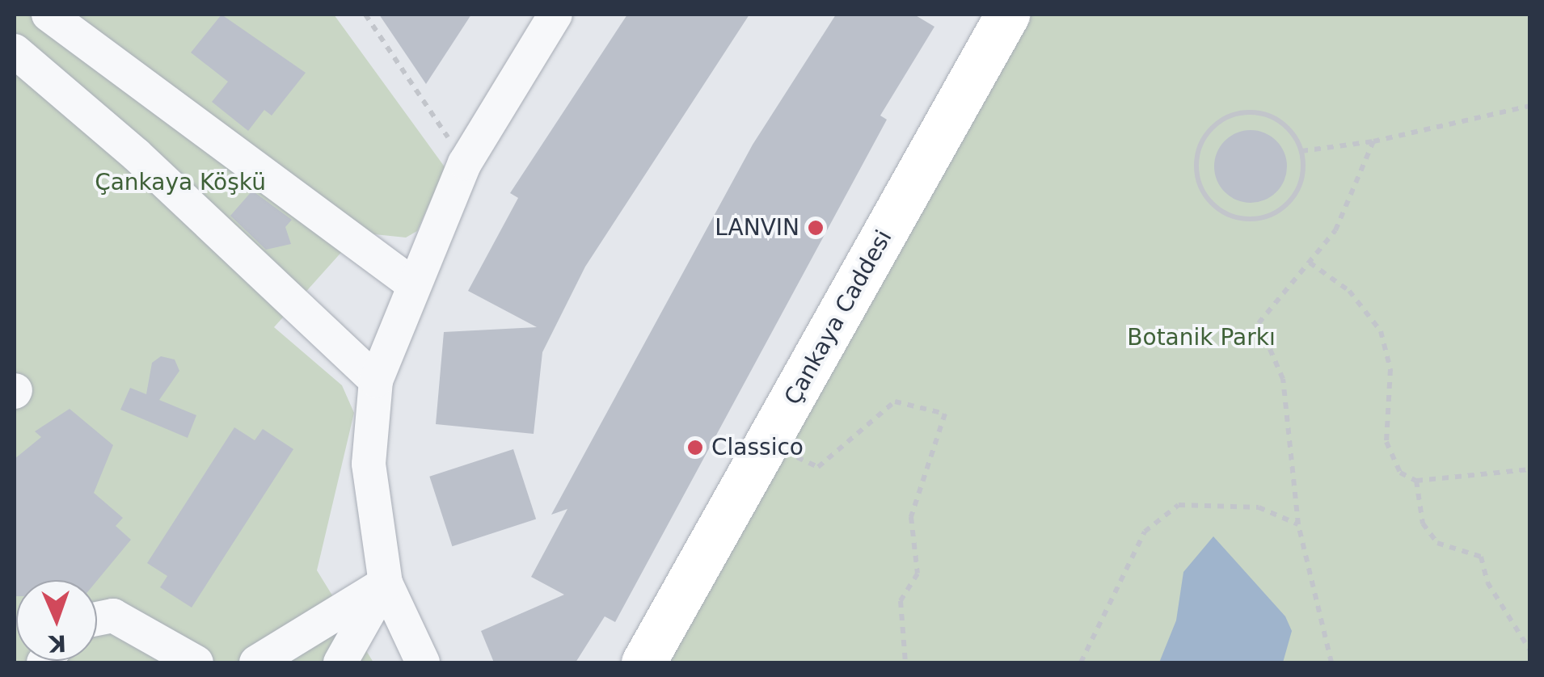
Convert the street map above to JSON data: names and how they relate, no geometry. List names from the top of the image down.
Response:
{
  "streets": {
    "main road": ["Çankaya Caddesi"]
  },
  "parks": ["Çankaya Köşkü", "Botanik Parkı"],
  "places": ["LANVIN", "Classico"],
  "north": "bottom"
}
